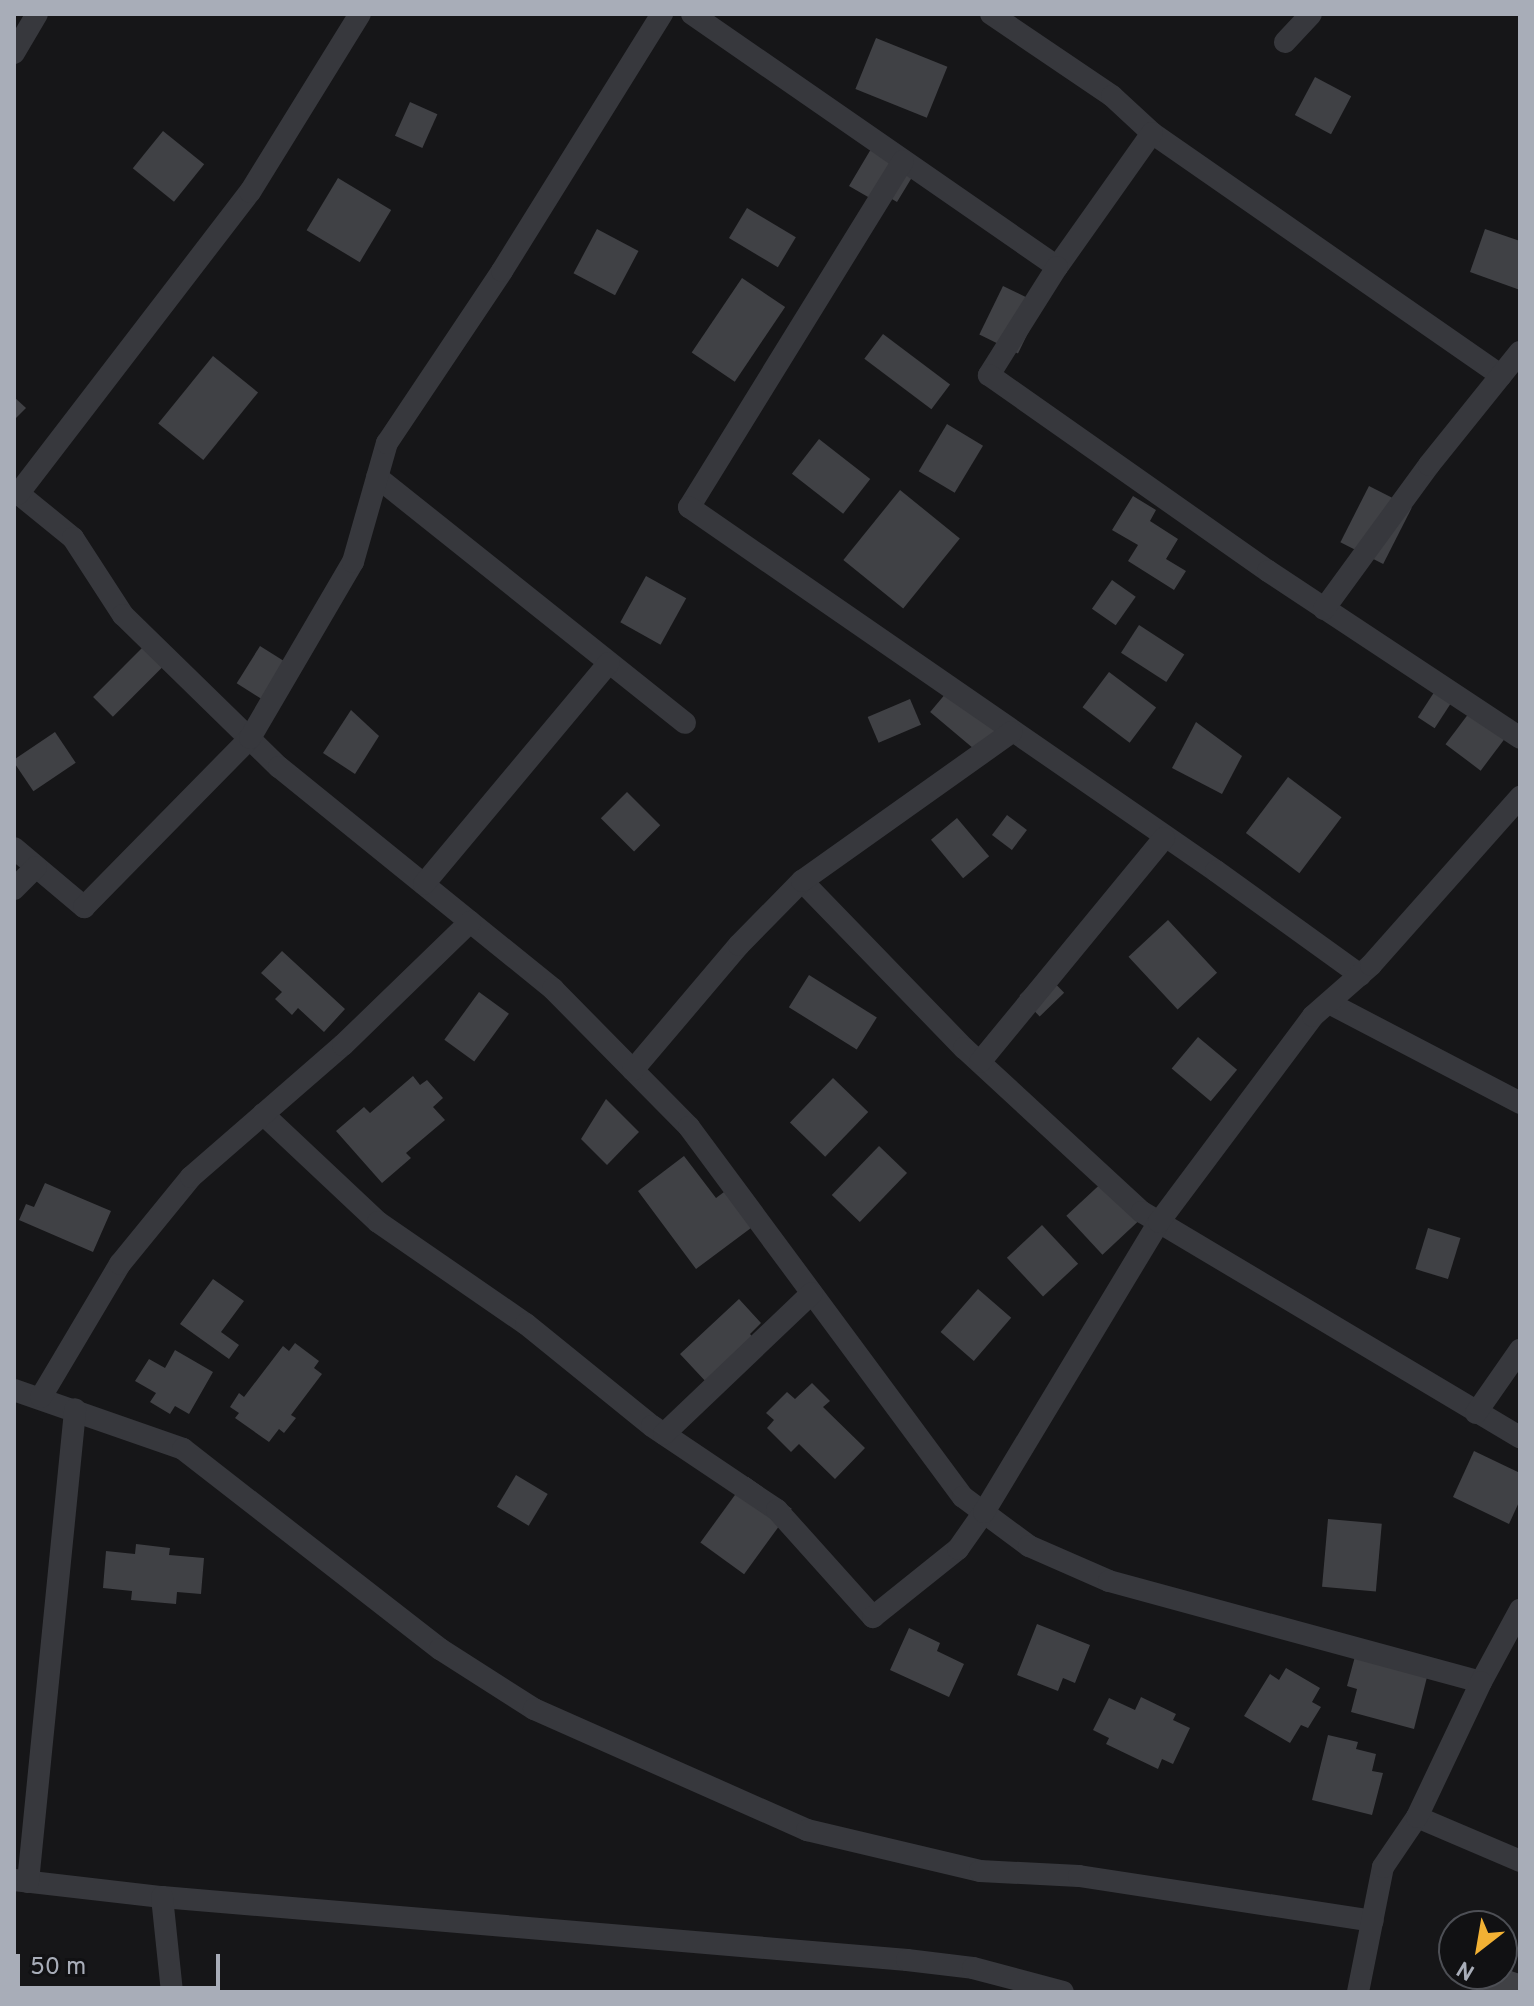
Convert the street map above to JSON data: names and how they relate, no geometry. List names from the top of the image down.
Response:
{
  "scale_bar": "50 m",
  "north": "bottom left"
}
